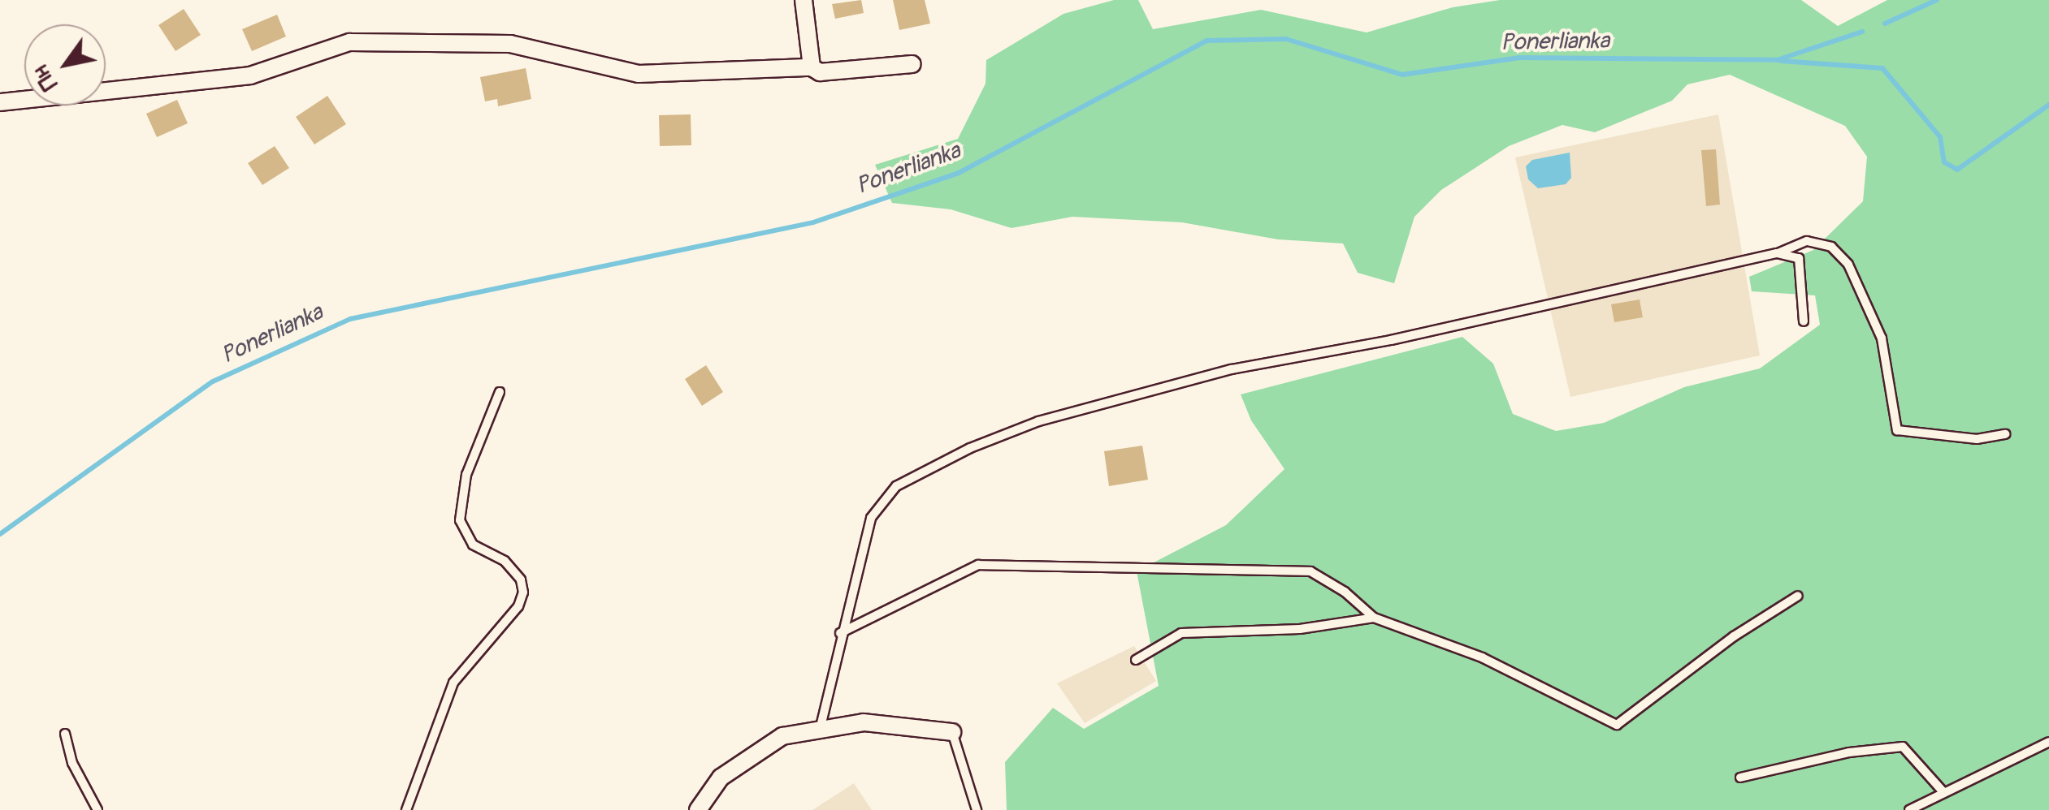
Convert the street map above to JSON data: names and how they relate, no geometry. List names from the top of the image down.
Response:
{
  "water": ["Ponerlianka"],
  "north": "bottom left"
}
